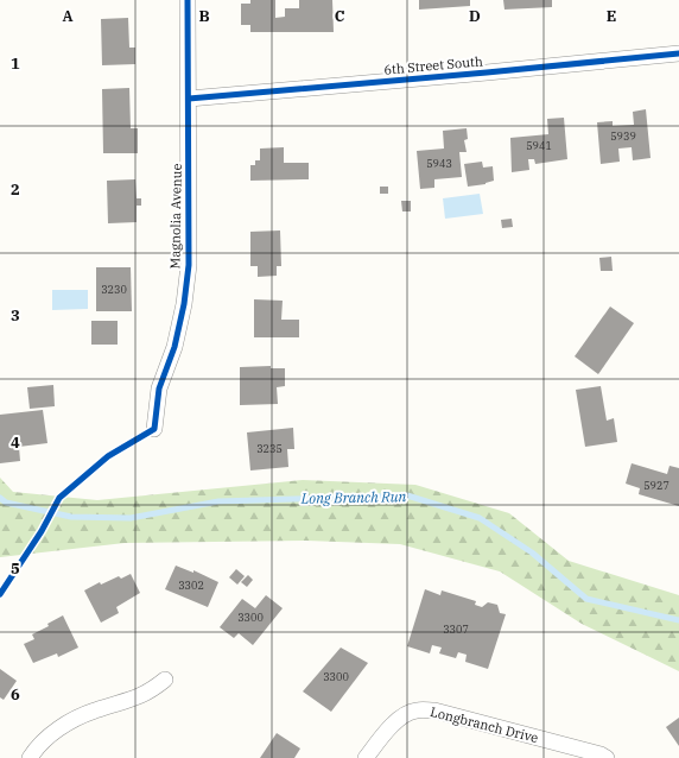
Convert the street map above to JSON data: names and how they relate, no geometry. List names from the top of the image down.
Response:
{
  "streets": {
    "street": ["6th Street South", "Magnolia Avenue", "Longbranch Drive"]
  },
  "crossings": [
    ["6th Street South", "Magnolia Avenue"]
  ],
  "water": ["Long Branch Run"],
  "house_numbers": [
    "5939",
    "5941",
    "5943",
    "3230",
    "3235",
    "5927",
    "3302",
    "3300",
    "3307",
    "3300"
  ],
  "grid": {
    "columns": [
      "A",
      "B",
      "C",
      "D",
      "E"
    ],
    "rows": [
      "1",
      "2",
      "3",
      "4",
      "5",
      "6"
    ]
  }
}
